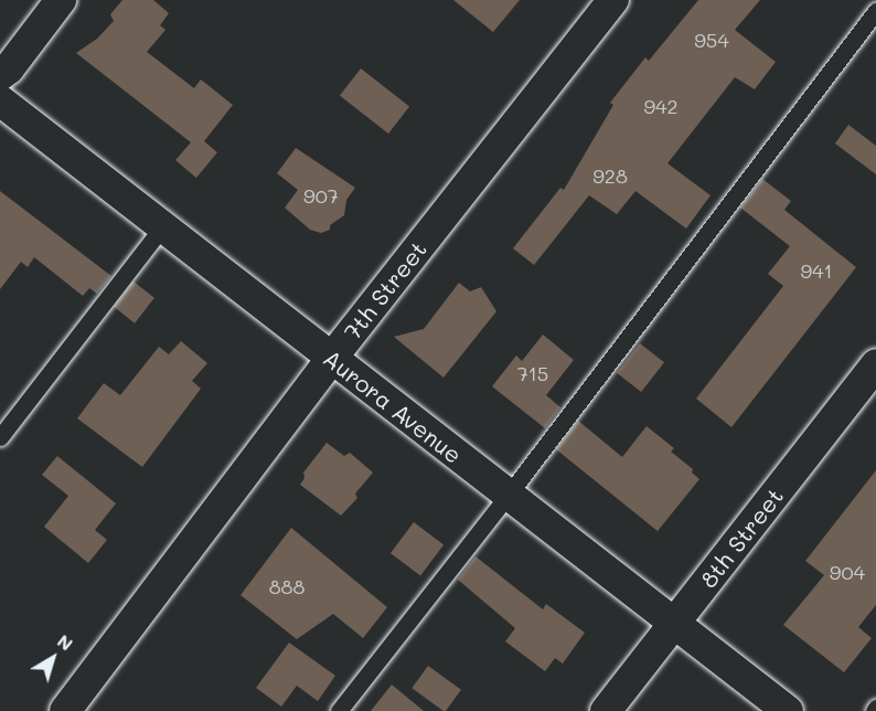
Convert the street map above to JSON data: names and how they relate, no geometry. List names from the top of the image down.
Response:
{
  "streets": {
    "street": ["7th Street", "Aurora Avenue", "8th Street"]
  },
  "crossings": [
    ["7th Street", "Aurora Avenue"],
    ["Aurora Avenue", "8th Street"]
  ],
  "house_numbers": [
    "954",
    "942",
    "928",
    "907",
    "941",
    "715",
    "904",
    "888"
  ],
  "north": "top right"
}
